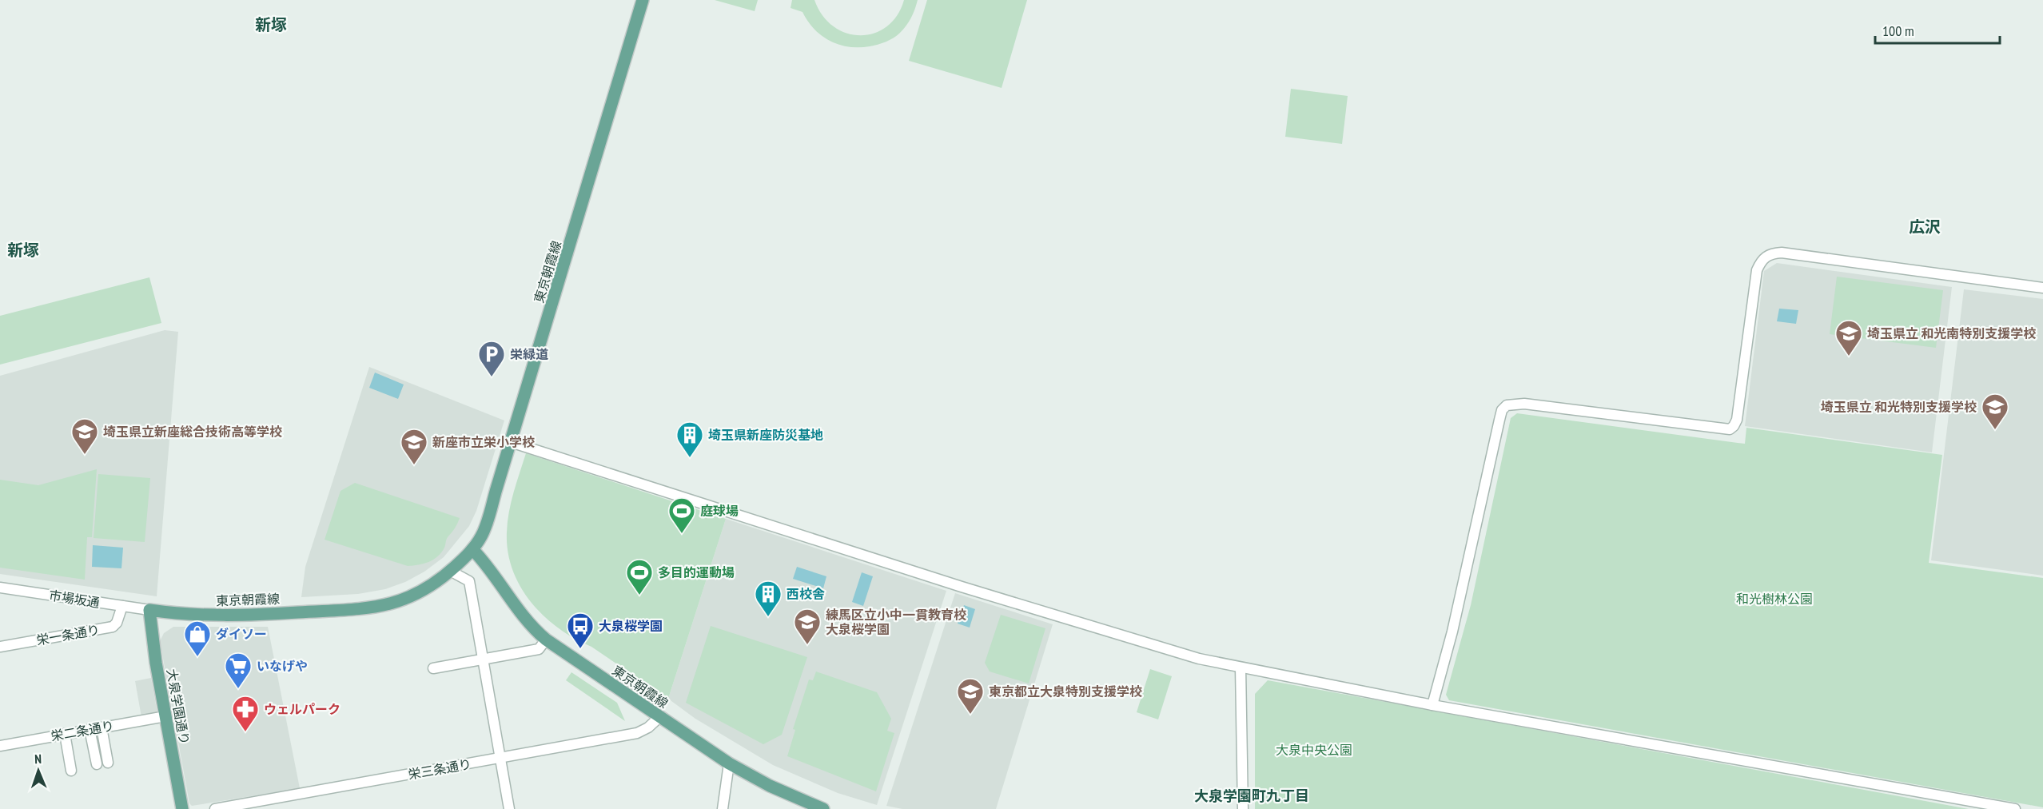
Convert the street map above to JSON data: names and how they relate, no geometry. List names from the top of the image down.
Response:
{
  "streets": {
    "main road": ["東京朝霞線", "大泉学園通り"],
    "street": [
      "市場坂通",
      "栄一条通り",
      "栄二条通り",
      "栄三条通り"
    ]
  },
  "crossings": [
    ["東京朝霞線", "市場坂通"],
    ["東京朝霞線", "大泉学園通り"],
    ["東京朝霞線", "栄三条通り"],
    ["市場坂通", "栄一条通り"],
    ["市場坂通", "大泉学園通り"],
    ["大泉学園通り", "栄二条通り"]
  ],
  "districts": [
    "新塚",
    "広沢",
    "新塚",
    "大泉学園町九丁目"
  ],
  "parks": ["和光樹林公園", "大泉中央公園"],
  "places": {
    "school or university": [
      "埼玉県立 和光南特別支援学校",
      "埼玉県立 和光特別支援学校",
      "埼玉県立新座総合技術高等学校",
      "新座市立栄小学校",
      "練馬区立小中一貫教育校 大泉桜学園",
      "東京都立大泉特別支援学校"
    ],
    "parking": ["栄緑道"],
    "building": ["埼玉県新座防災基地", "西校舎"],
    "sports": ["庭球場", "多目的運動場"],
    "bus stop": ["大泉桜学園"],
    "shop": ["ダイソー"],
    "supermarket": ["いなげや"],
    "pharmacy": ["ウェルパーク"]
  },
  "scale_bar": "100 m",
  "north": "top"
}
